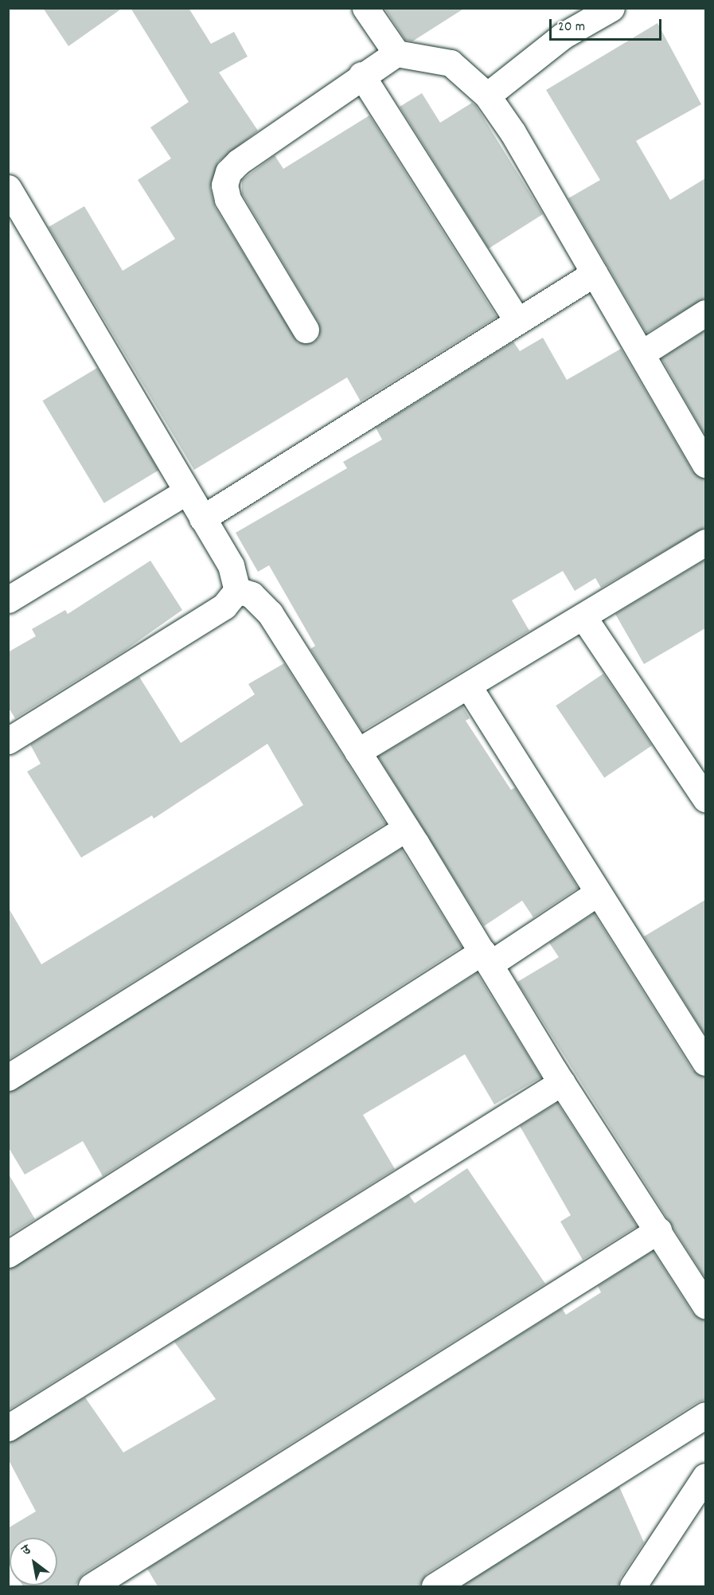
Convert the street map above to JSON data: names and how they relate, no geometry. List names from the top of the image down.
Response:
{
  "scale_bar": "20 m",
  "north": "top left"
}
